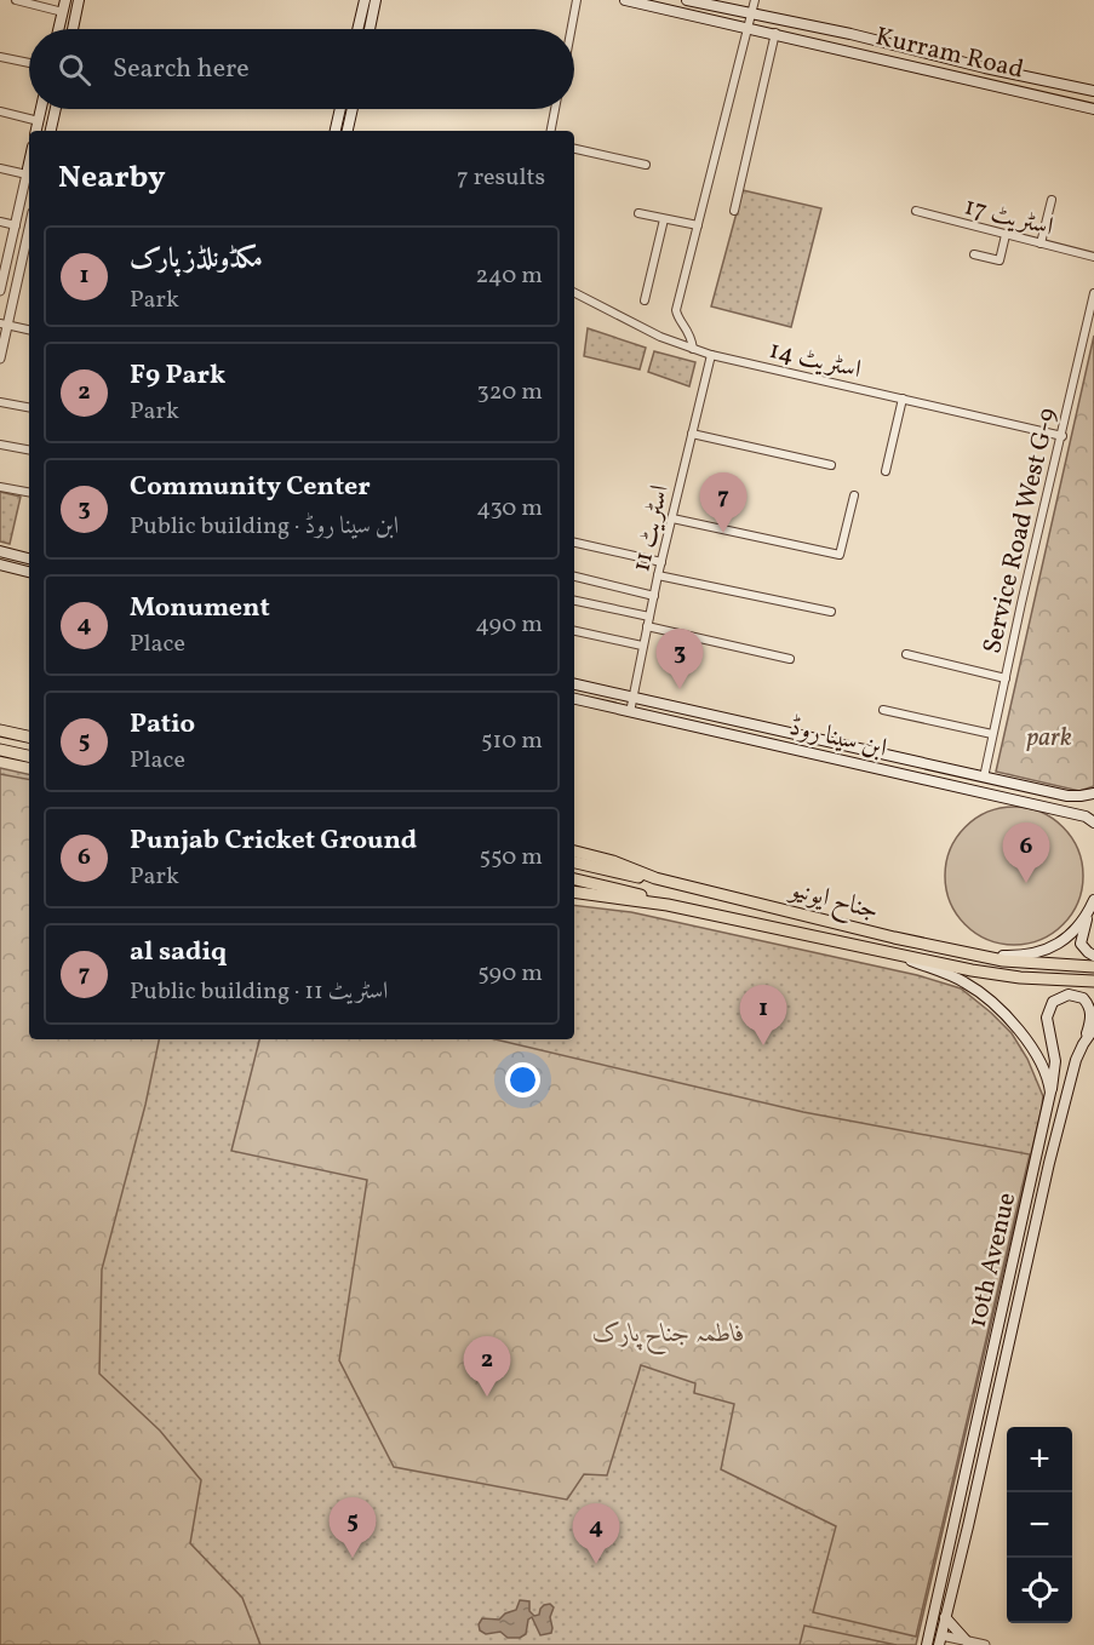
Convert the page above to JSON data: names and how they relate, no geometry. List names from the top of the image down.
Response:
{
  "streets": {
    "main road": [
      "Kurram Road",
      "ابن سینا روڈ",
      "جناح ایونیو",
      "10th Avenue"
    ],
    "street": [
      "اسٹریٹ 17",
      "اسٹریٹ 14",
      "اسٹریٹ 11",
      "Service Road West G-9"
    ]
  },
  "crossings": [
    ["اسٹریٹ 14", "اسٹریٹ 11"],
    ["اسٹریٹ 14", "Service Road West G-9"],
    ["اسٹریٹ 11", "ابن سینا روڈ"],
    ["Service Road West G-9", "ابن سینا روڈ"]
  ],
  "parks": ["park", "فاطمہ جناح پارک"],
  "page": {
    "search": "Search here",
    "heading": ["Nearby", "7 results"],
    "list": [
      {
        "mark": "1",
        "name": "مکڈونلڈز پارک",
        "note": "Park",
        "value": "240 m"
      },
      {
        "mark": "2",
        "name": "F9 Park",
        "note": "Park",
        "value": "320 m"
      },
      {
        "mark": "3",
        "name": "Community Center",
        "note": "Public building · ابن سینا روڈ",
        "value": "430 m"
      },
      {
        "mark": "4",
        "name": "Monument",
        "note": "Place",
        "value": "490 m"
      },
      {
        "mark": "5",
        "name": "Patio",
        "note": "Place",
        "value": "510 m"
      },
      {
        "mark": "6",
        "name": "Punjab Cricket Ground",
        "note": "Park",
        "value": "550 m"
      },
      {
        "mark": "7",
        "name": "al sadiq",
        "note": "Public building · اسٹریٹ 11",
        "value": "590 m"
      }
    ],
    "pins": [
      "7",
      "3",
      "6",
      "1",
      "2",
      "5",
      "4"
    ],
    "map_buttons": ["+", "−"]
  }
}
